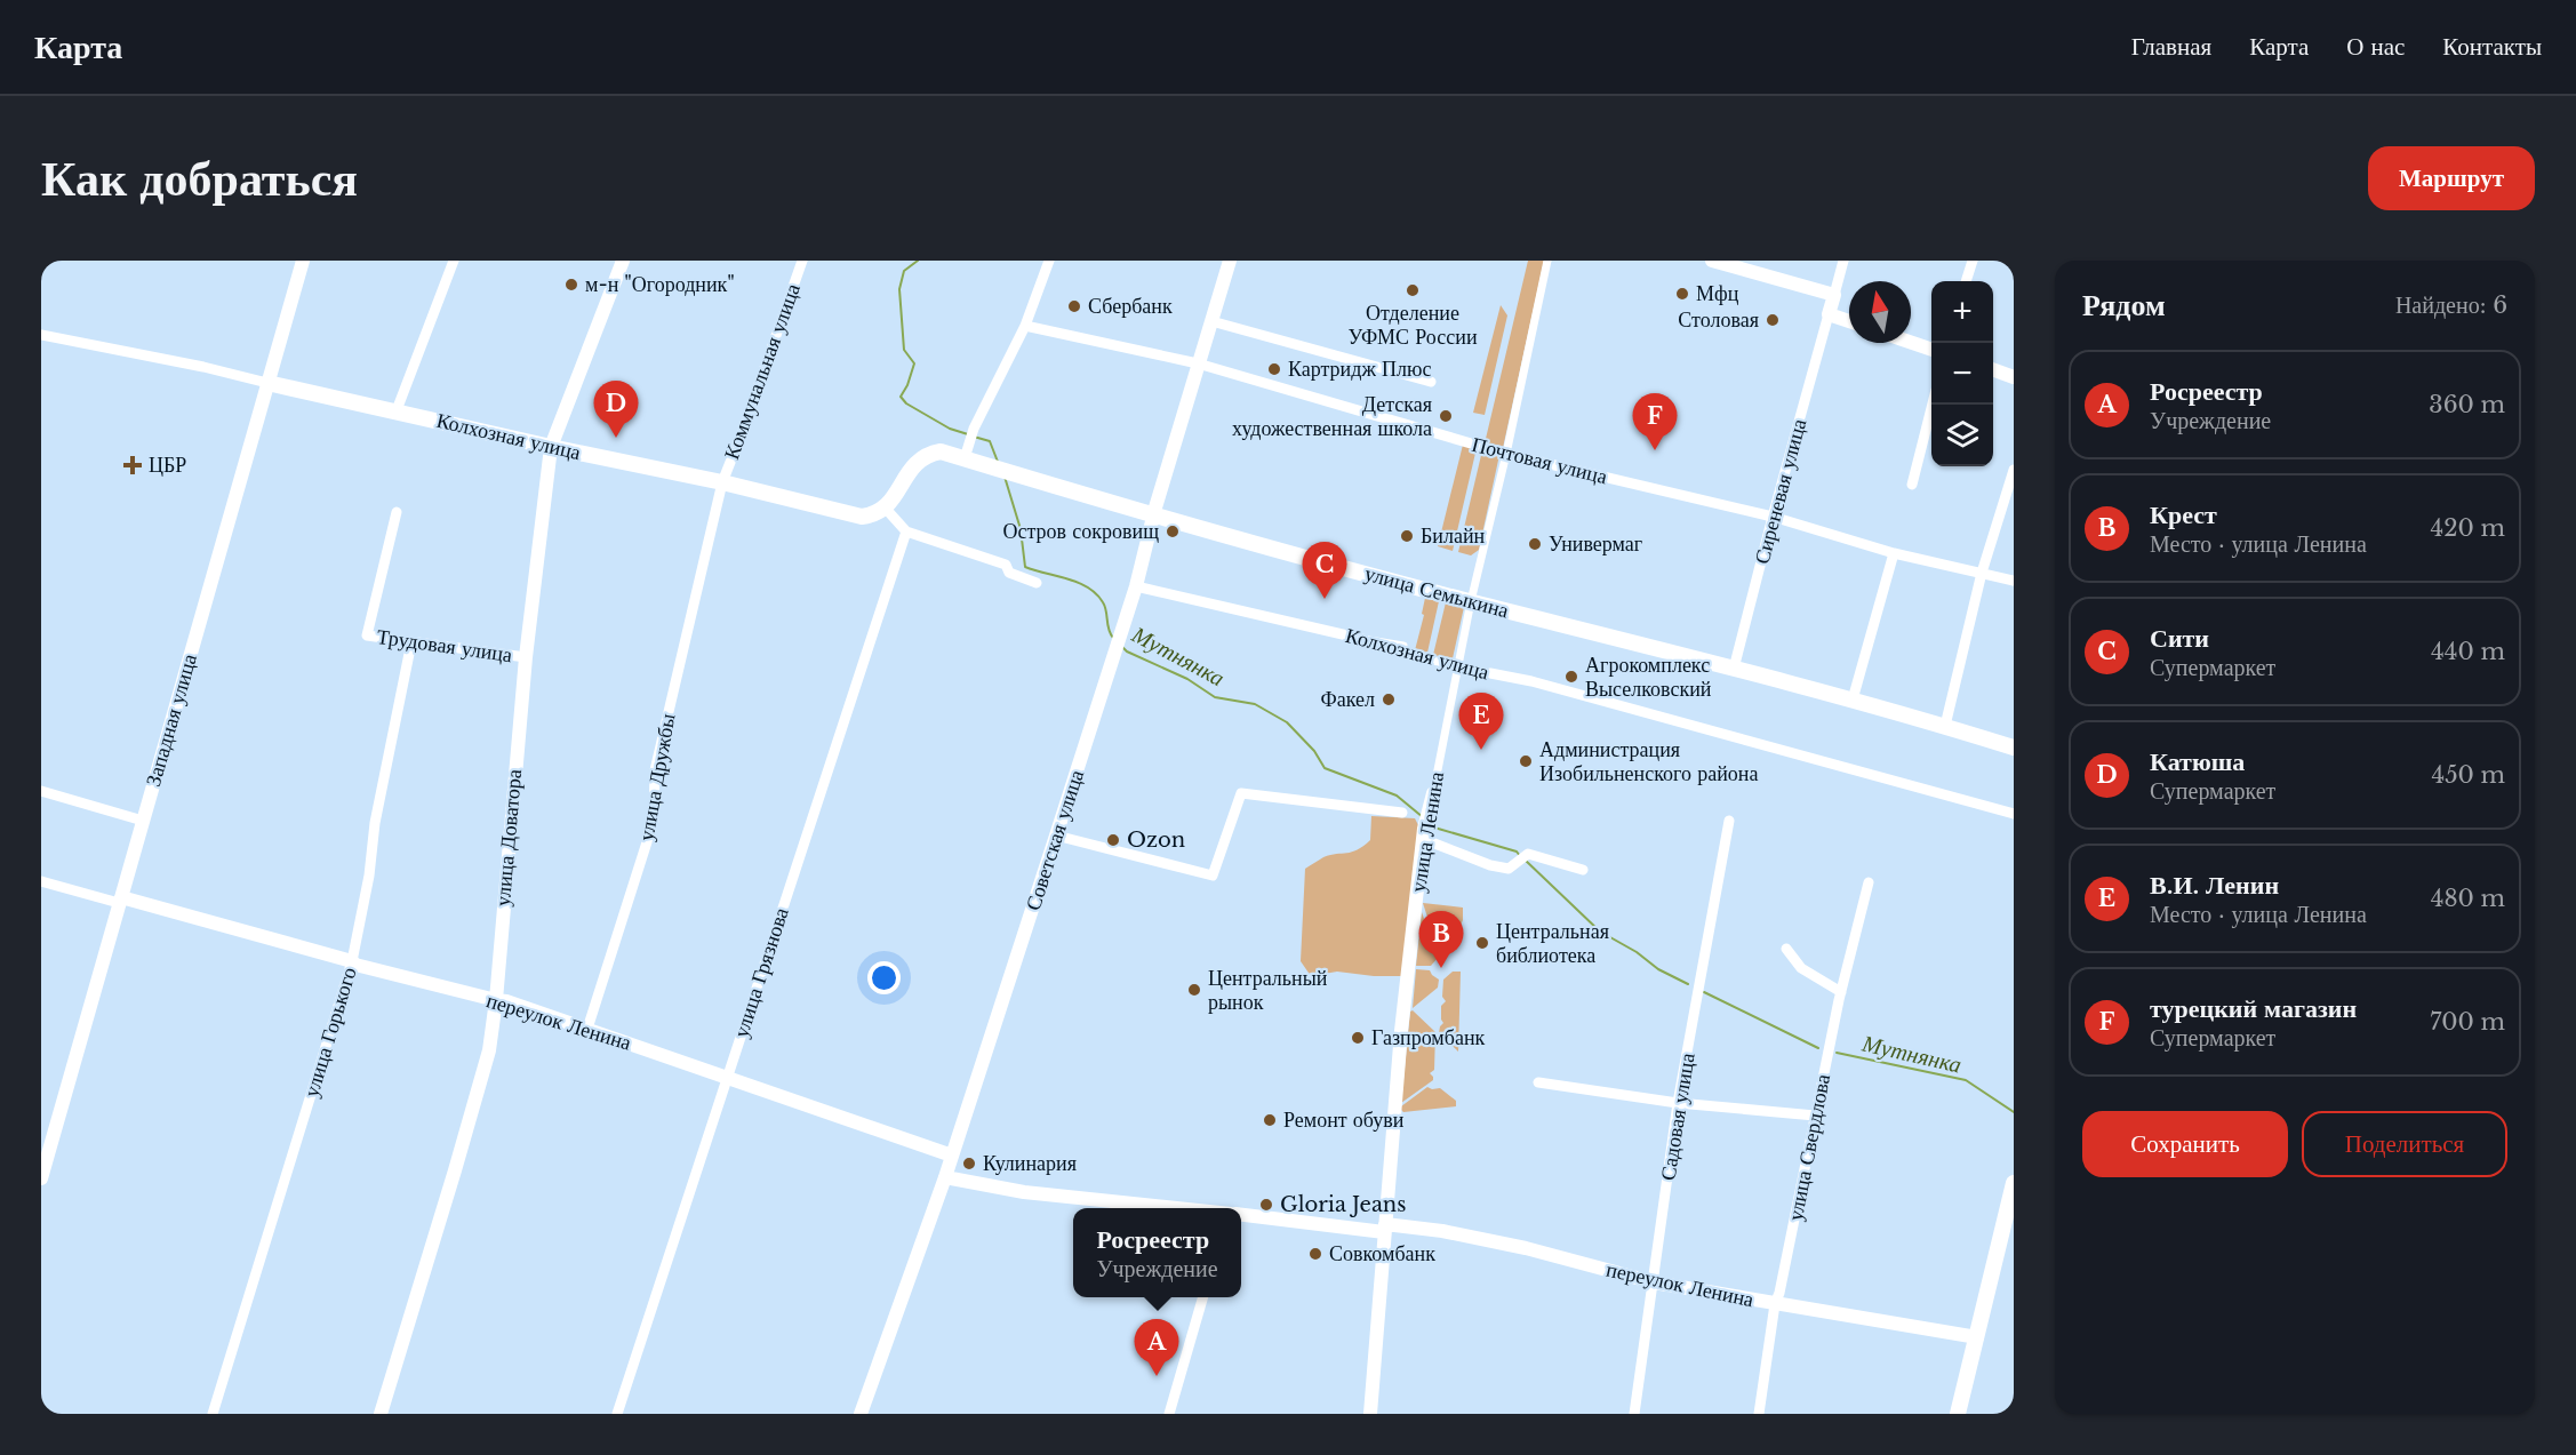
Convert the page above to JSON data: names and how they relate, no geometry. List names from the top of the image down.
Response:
{
  "streets": {
    "main road": ["Колхозная улица", "улица Семыкина"],
    "street": [
      "Коммунальная улица",
      "Почтовая улица",
      "Сиреневая улица",
      "Трудовая улица",
      "Западная улица",
      "улица Дружбы",
      "улица Ленина",
      "улица Доватора",
      "Советская улица",
      "улица Грязнова",
      "переулок Ленина",
      "улица Горького",
      "Садовая улица",
      "улица Свердлова"
    ]
  },
  "crossings": [
    ["Коммунальная улица", "Колхозная улица"],
    ["Коммунальная улица", "улица Дружбы"],
    ["Колхозная улица", "улица Семыкина"],
    ["Колхозная улица", "Западная улица"],
    ["Колхозная улица", "улица Дружбы"],
    ["Колхозная улица", "улица Ленина"],
    ["Колхозная улица", "улица Доватора"],
    ["Колхозная улица", "Советская улица"],
    ["Почтовая улица", "Сиреневая улица"],
    ["Почтовая улица", "улица Ленина"],
    ["Почтовая улица", "Советская улица"],
    ["Сиреневая улица", "улица Семыкина"],
    ["улица Семыкина", "улица Ленина"],
    ["улица Семыкина", "Советская улица"],
    ["Трудовая улица", "улица Доватора"],
    ["Трудовая улица", "улица Горького"],
    ["Западная улица", "переулок Ленина"],
    ["улица Дружбы", "переулок Ленина"],
    ["улица Ленина", "переулок Ленина"],
    ["улица Доватора", "переулок Ленина"],
    ["Советская улица", "переулок Ленина"],
    ["улица Грязнова", "переулок Ленина"],
    ["переулок Ленина", "улица Горького"],
    ["переулок Ленина", "Садовая улица"],
    ["переулок Ленина", "улица Свердлова"]
  ],
  "water": ["Мутнянка"],
  "places": {
    "other": [
      "м-н \"Огородник\"",
      "Отделение УФМС России",
      "Мфц",
      "Сбербанк",
      "Столовая",
      "Картридж Плюс",
      "Детская художественная школа",
      "Остров сокровищ",
      "Билайн",
      "Универмаг",
      "Агрокомплекс Выселковский",
      "Факел",
      "Администрация Изобильненского района",
      "Ozon",
      "Центральная библиотека",
      "Центральный рынок",
      "Газпромбанк",
      "Ремонт обуви",
      "Кулинария",
      "Gloria Jeans",
      "Совкомбанк"
    ],
    "health": ["ЦБР"]
  },
  "north": "top",
  "page": {
    "header": "Карта",
    "nav": [
      "Главная",
      "Карта",
      "О нас",
      "Контакты"
    ],
    "buttons": [
      "Маршрут",
      ["Сохранить", "Поделиться"]
    ],
    "title": "Как добраться",
    "heading": ["Рядом", "Найдено: 6"],
    "map_buttons": ["+", "−"],
    "list": [
      {
        "mark": "A",
        "name": "Росреестр",
        "note": "Учреждение",
        "value": "360 m"
      },
      {
        "mark": "B",
        "name": "Крест",
        "note": "Место · улица Ленина",
        "value": "420 m"
      },
      {
        "mark": "C",
        "name": "Сити",
        "note": "Супермаркет",
        "value": "440 m"
      },
      {
        "mark": "D",
        "name": "Катюша",
        "note": "Супермаркет",
        "value": "450 m"
      },
      {
        "mark": "E",
        "name": "В.И. Ленин",
        "note": "Место · улица Ленина",
        "value": "480 m"
      },
      {
        "mark": "F",
        "name": "турецкий магазин",
        "note": "Супермаркет",
        "value": "700 m"
      }
    ],
    "pins": [
      "D",
      "F",
      "C",
      "E",
      "B",
      "A"
    ],
    "popup": ["Росреестр", "Учреждение"]
  }
}
